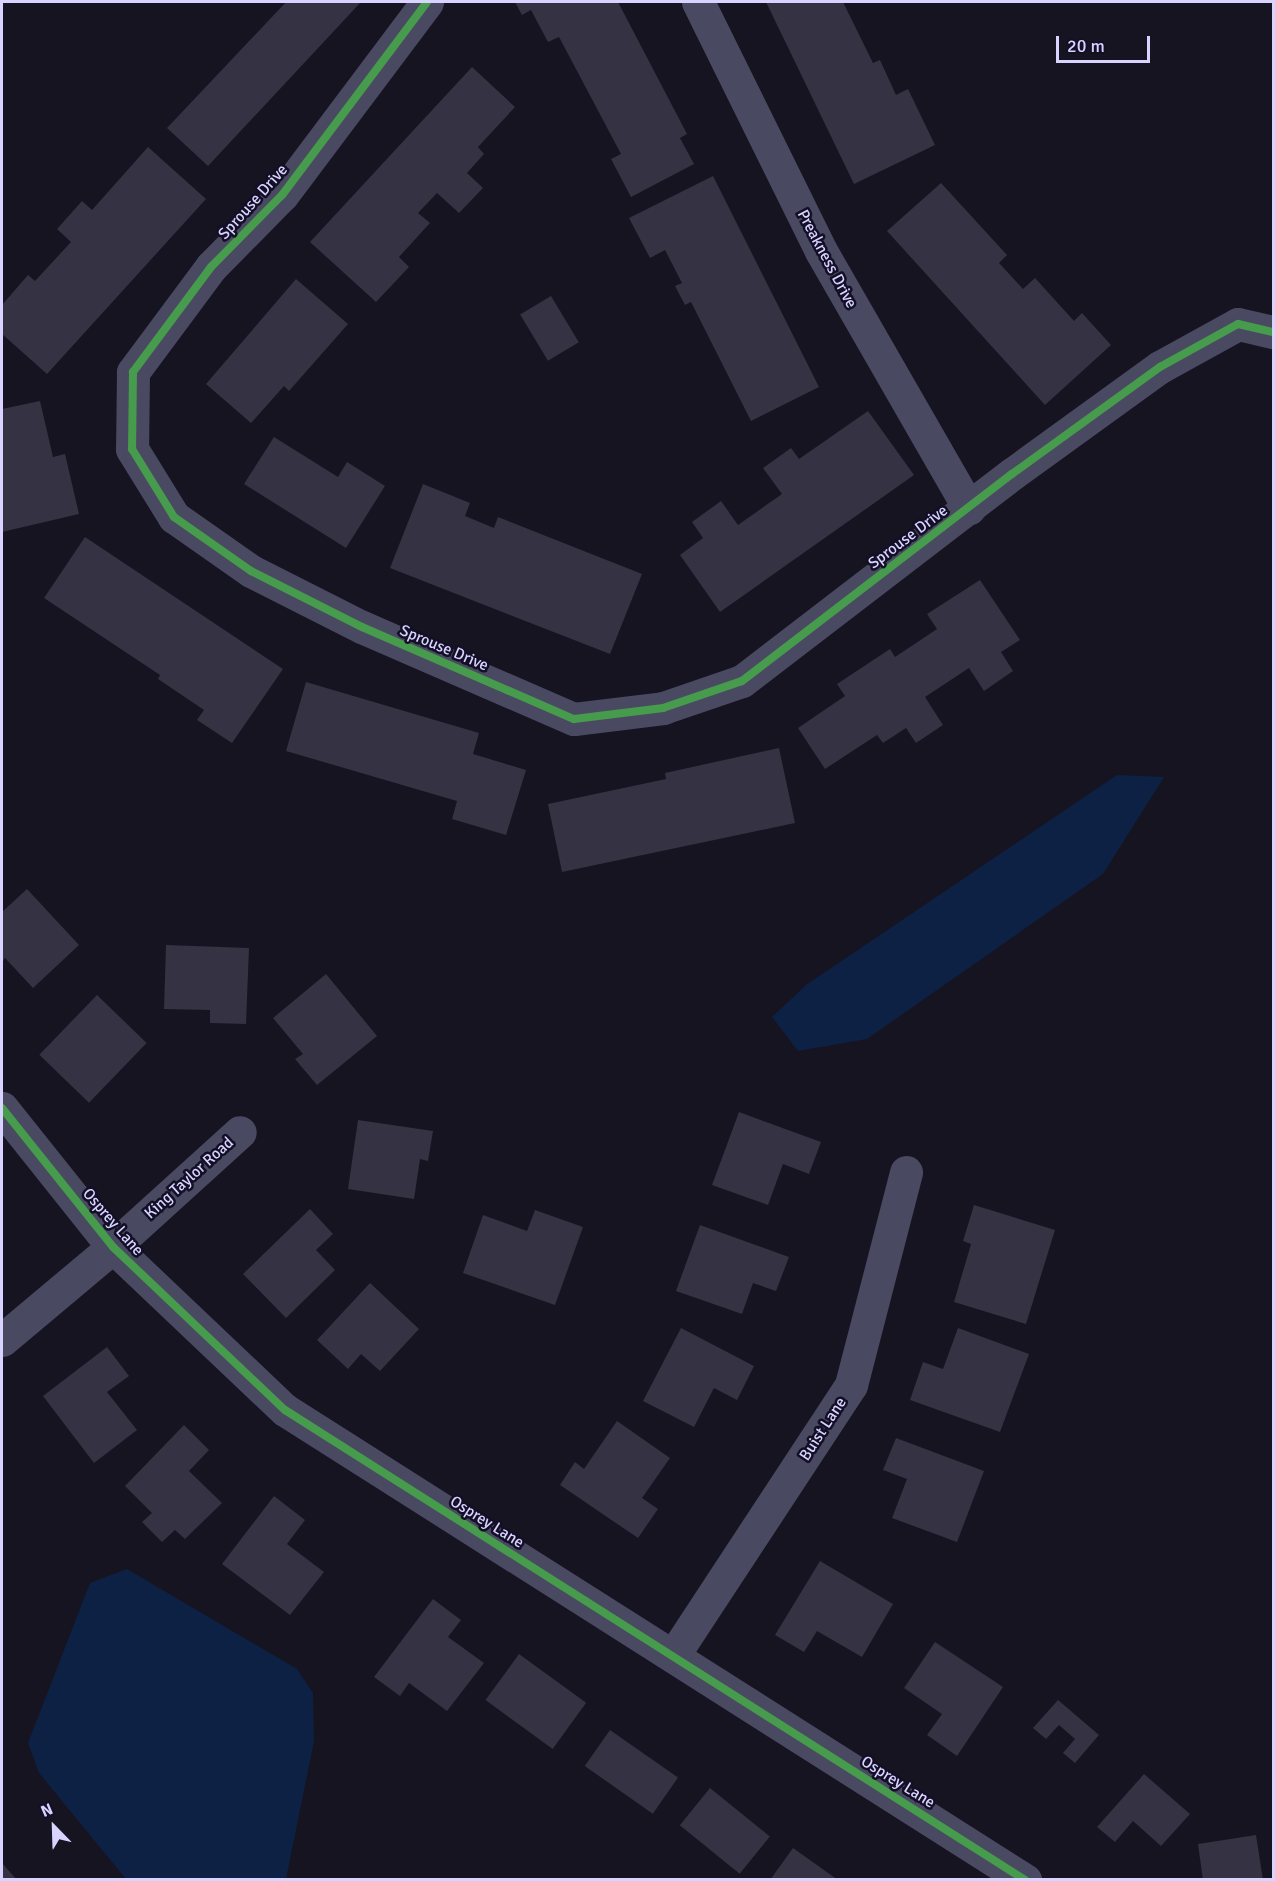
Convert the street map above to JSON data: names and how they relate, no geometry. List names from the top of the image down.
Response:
{
  "streets": {
    "street": [
      "Sprouse Drive",
      "Preakness Drive",
      "King Taylor Road",
      "Osprey Lane",
      "Buist Lane"
    ]
  },
  "crossings": [
    ["Sprouse Drive", "Preakness Drive"],
    ["King Taylor Road", "Osprey Lane"],
    ["Osprey Lane", "Buist Lane"]
  ],
  "scale_bar": "20 m",
  "north": "top left"
}
